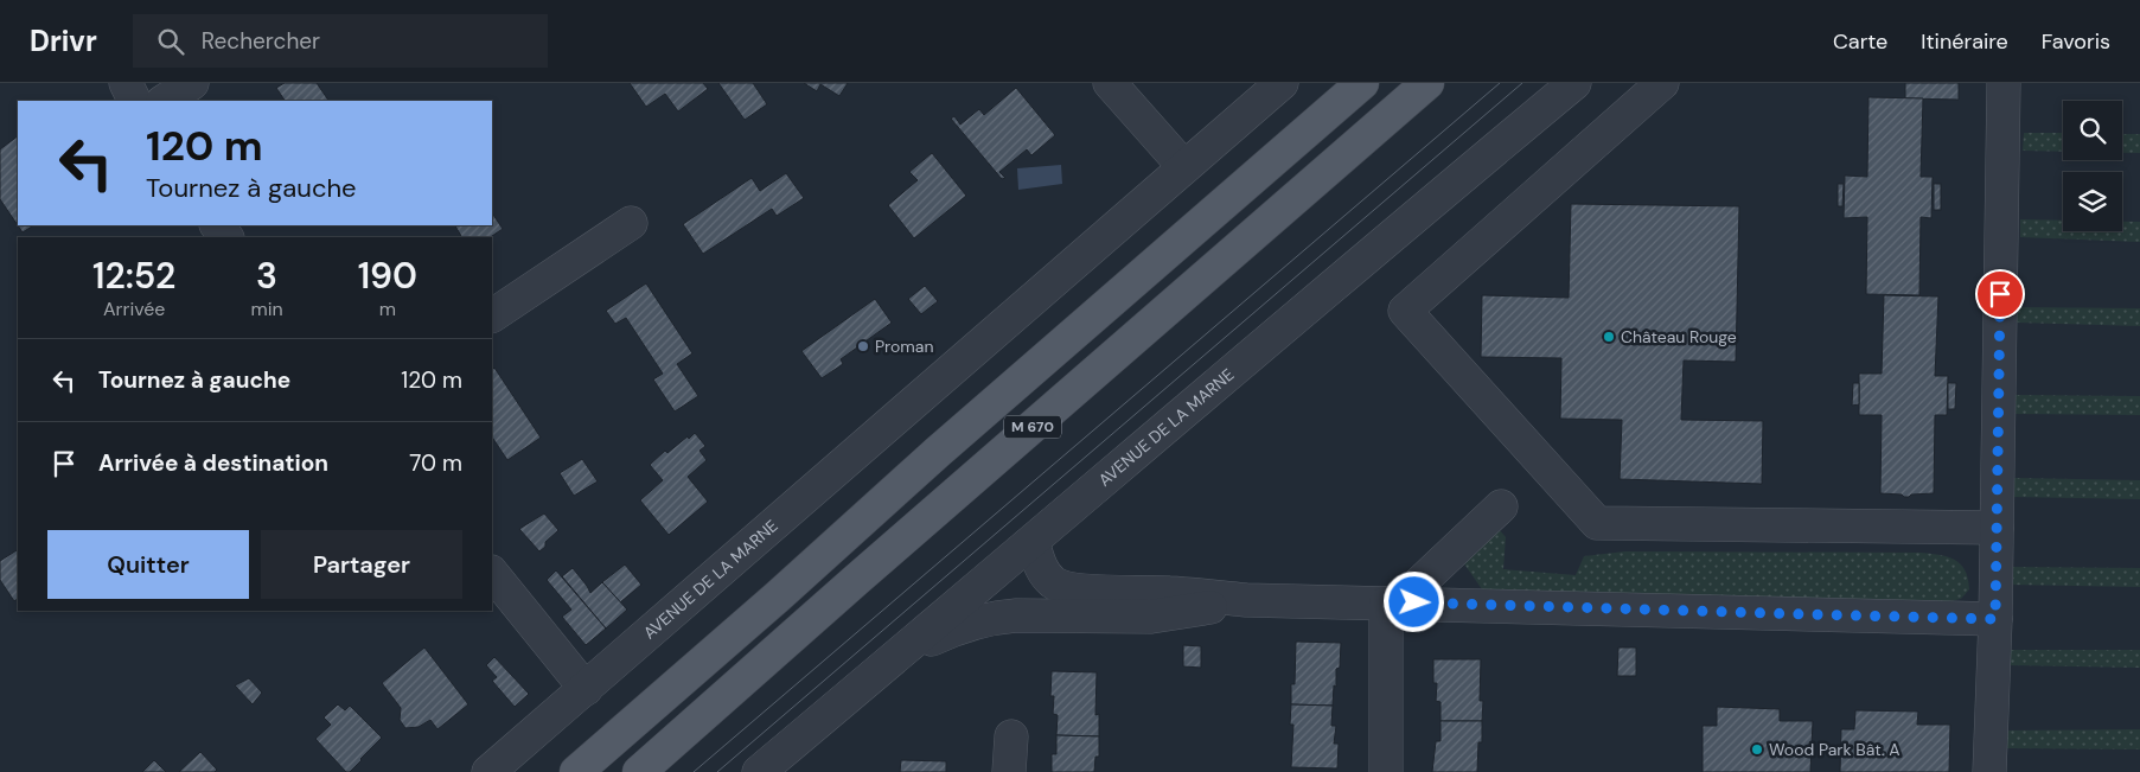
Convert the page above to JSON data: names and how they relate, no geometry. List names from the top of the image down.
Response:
{
  "streets": {
    "main road": ["M 670"],
    "street": ["AVENUE DE LA MARNE"]
  },
  "places": ["Château Rouge", "Proman", "Wood Park Bât. A"],
  "page": {
    "header": "Drivr",
    "search": "Rechercher",
    "nav": ["Carte", "Itinéraire", "Favoris"],
    "turn": ["120 m", "Tournez à gauche"],
    "eta": [
      "12:52",
      "Arrivée",
      "3",
      "min",
      "190",
      "m"
    ],
    "list": [
      {
        "name": "Tournez à gauche",
        "value": "120 m"
      },
      {
        "name": "Arrivée à destination",
        "value": "70 m"
      }
    ],
    "buttons": ["Quitter", "Partager"]
  }
}
